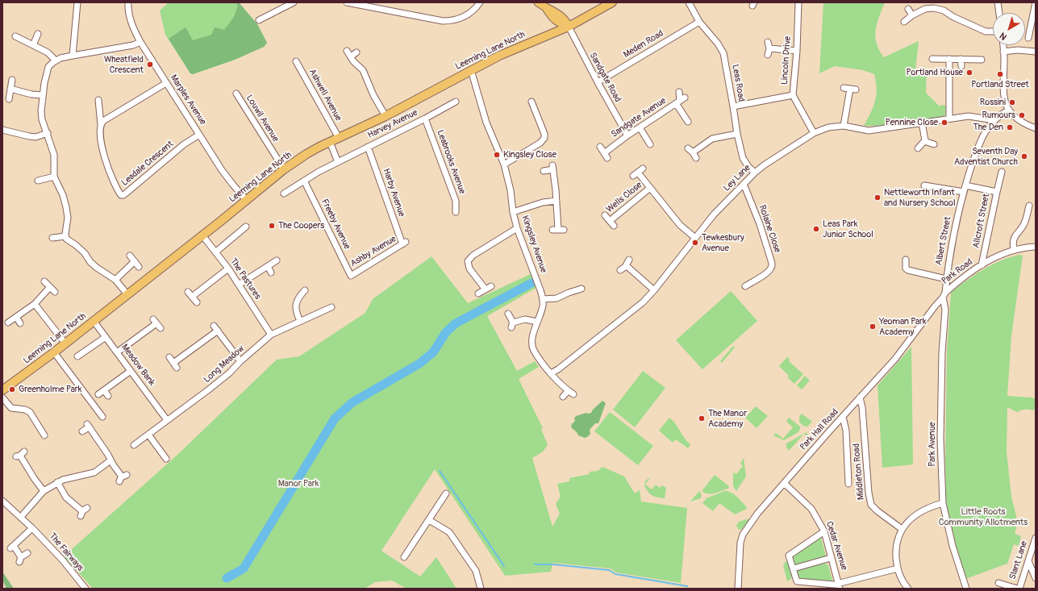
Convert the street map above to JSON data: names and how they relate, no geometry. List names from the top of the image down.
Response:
{
  "streets": {
    "highway": ["Leeming Lane North"],
    "street": [
      "Meden Road",
      "Lincoln Drive",
      "Sandgate Road",
      "Leas Road",
      "Ashwell Avenue",
      "Marples Avenue",
      "Sandgate Avenue",
      "Louwil Avenue",
      "Harvey Avenue",
      "Leabrooks Avenue",
      "Leadale Crescent",
      "Ley Lane",
      "Harby Avenue",
      "Wells Close",
      "Allcroft Street",
      "Freeby Avenue",
      "Rolaine Close",
      "Albert Street",
      "Kingsley Avenue",
      "Ashby Avenue",
      "Park Road",
      "The Pastures",
      "Long Meadow",
      "Meadow Bank",
      "Park Hall Road",
      "Park Avenue",
      "Middleton Road",
      "Cedar Avenue",
      "The Fairways",
      "Slant Lane"
    ]
  },
  "crossings": [
    ["Meden Road", "Sandgate Road"],
    ["Meden Road", "Leas Road"],
    ["Leeming Lane North", "Sandgate Road"],
    ["Leeming Lane North", "Ashwell Avenue"],
    ["Leeming Lane North", "Marples Avenue"],
    ["Leeming Lane North", "Louwil Avenue"],
    ["Leeming Lane North", "Kingsley Avenue"],
    ["Leeming Lane North", "The Pastures"],
    ["Leeming Lane North", "Meadow Bank"],
    ["Lincoln Drive", "Ley Lane"],
    ["Sandgate Road", "Sandgate Avenue"],
    ["Leas Road", "Ley Lane"],
    ["Marples Avenue", "Leadale Crescent"],
    ["Harvey Avenue", "Leabrooks Avenue"],
    ["Harvey Avenue", "Harby Avenue"],
    ["Harvey Avenue", "Freeby Avenue"],
    ["Ley Lane", "Rolaine Close"],
    ["Ley Lane", "Albert Street"],
    ["Ley Lane", "Kingsley Avenue"],
    ["Harby Avenue", "Ashby Avenue"],
    ["Allcroft Street", "Albert Street"],
    ["Allcroft Street", "Park Road"],
    ["Freeby Avenue", "Ashby Avenue"],
    ["Albert Street", "Park Road"],
    ["Albert Street", "Park Hall Road"],
    ["Albert Street", "Park Avenue"],
    ["Park Road", "Park Hall Road"],
    ["Park Road", "Park Avenue"],
    ["The Pastures", "Long Meadow"],
    ["Long Meadow", "Meadow Bank"],
    ["Park Hall Road", "Park Avenue"],
    ["Park Hall Road", "Middleton Road"],
    ["Park Hall Road", "Cedar Avenue"]
  ],
  "parks": ["Manor Park", "Little Roots Community Allotments"],
  "places": [
    "Wheatfield Crescent",
    "Portland House",
    "Portland Street",
    "Rossini",
    "Rumours",
    "Pennine Close",
    "The Den",
    "Kingsley Close",
    "Seventh Day Adventist Church",
    "Nettleworth Infant and Nursery School",
    "The Coopers",
    "Leas Park Junior School",
    "Tewkesbury Avenue",
    "Yeoman Park Academy",
    "Greenholme Park",
    "The Manor Academy"
  ],
  "north": "bottom left"
}
